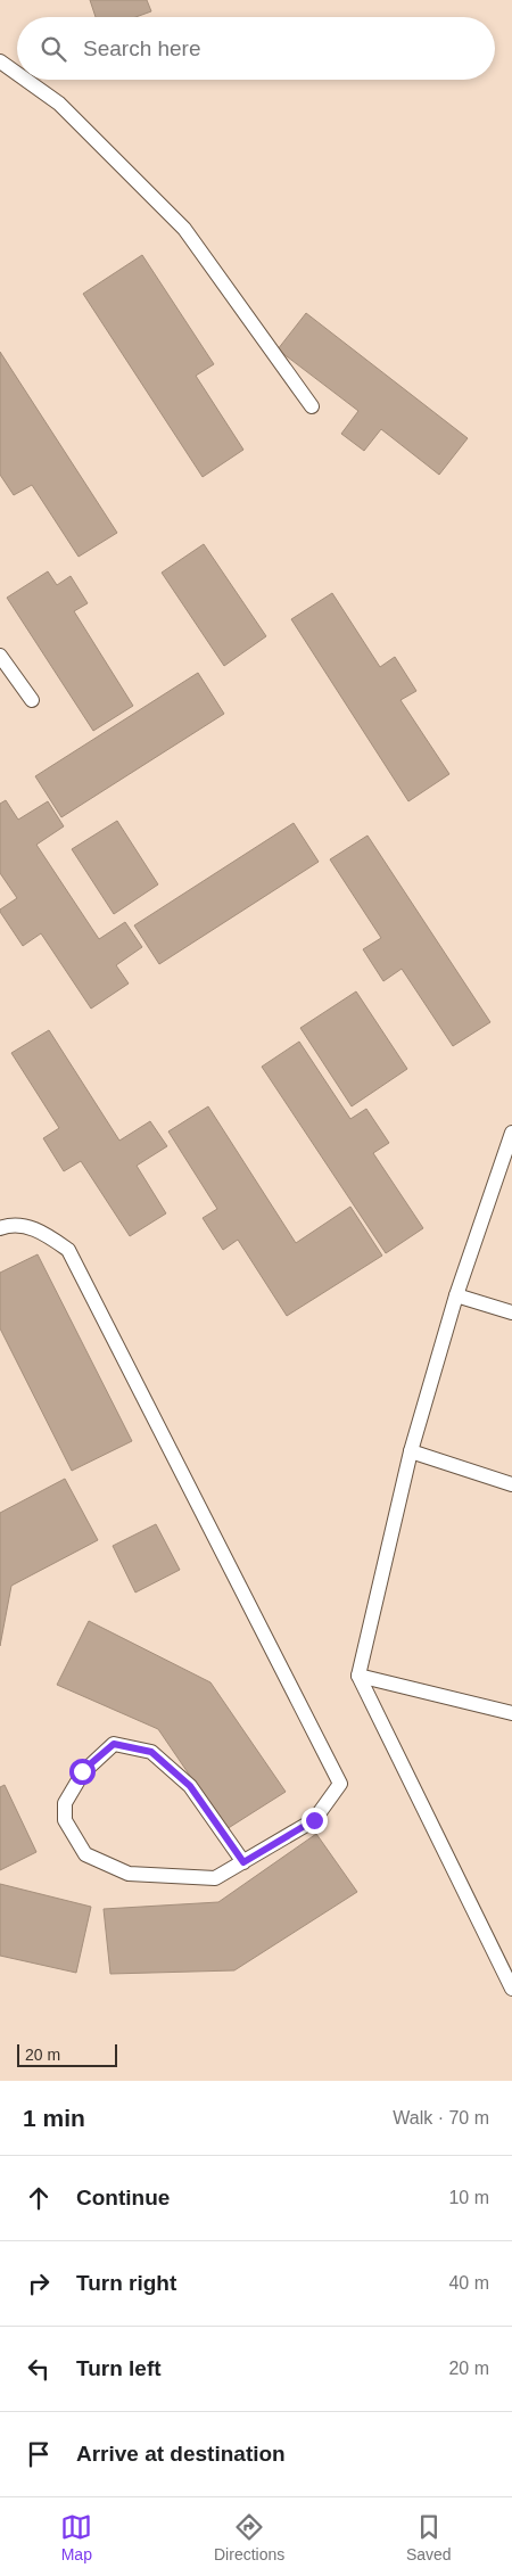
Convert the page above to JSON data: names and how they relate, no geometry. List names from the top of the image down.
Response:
{
  "scale_bar": "20 m",
  "page": {
    "search": "Search here",
    "scale": "20 m",
    "heading": ["1 min", "Walk · 70 m"],
    "list": [
      ["Continue", "10 m"],
      ["Turn right", "40 m"],
      ["Turn left", "20 m"],
      "Arrive at destination"
    ],
    "nav": ["Map", "Directions", "Saved"]
  }
}
